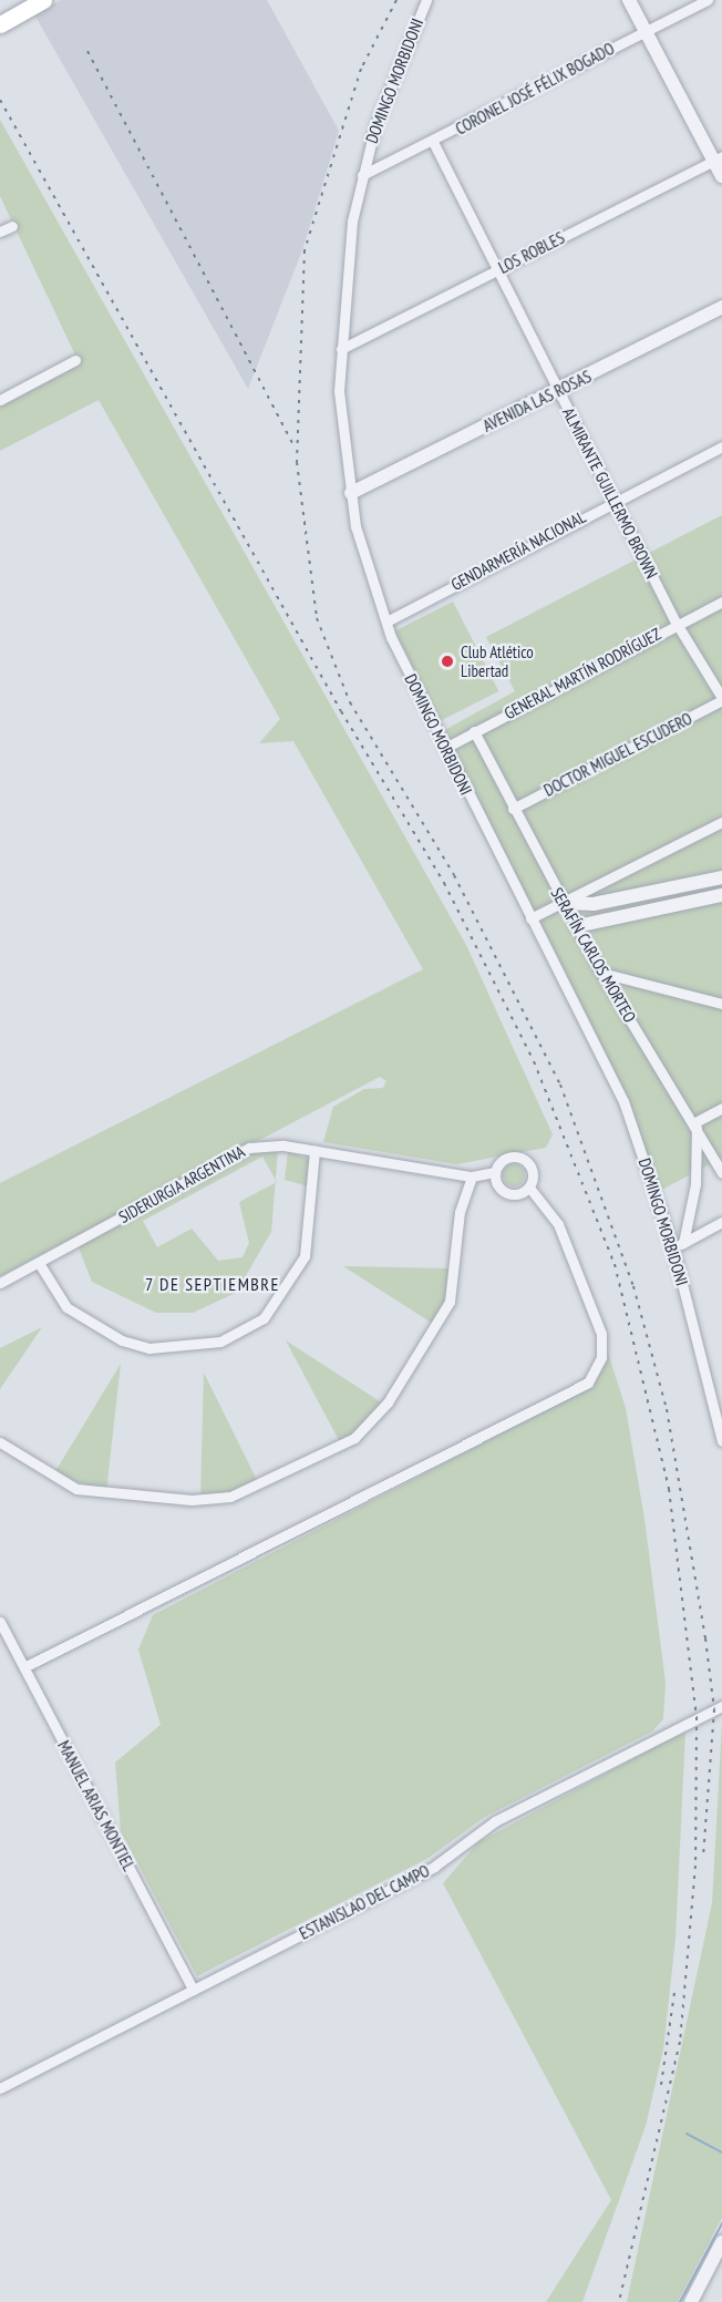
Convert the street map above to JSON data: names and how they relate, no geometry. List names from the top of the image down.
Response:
{
  "streets": {
    "street": [
      "DOMINGO MORBIDONI",
      "CORONEL JOSÉ FÉLIX BOGADO",
      "LOS ROBLES",
      "AVENIDA LAS ROSAS",
      "ALMIRANTE GUILLERMO BROWN",
      "GENDARMERÍA NACIONAL",
      "GENERAL MARTÍN RODRÍGUEZ",
      "DOCTOR MIGUEL ESCUDERO",
      "SERAFÍN CARLOS MORTEO",
      "SIDERURGIA ARGENTINA",
      "MANUEL ARIAS MONTIEL",
      "ESTANISLAO DEL CAMPO"
    ]
  },
  "crossings": [
    ["DOMINGO MORBIDONI", "CORONEL JOSÉ FÉLIX BOGADO"],
    ["DOMINGO MORBIDONI", "LOS ROBLES"],
    ["DOMINGO MORBIDONI", "AVENIDA LAS ROSAS"],
    ["DOMINGO MORBIDONI", "GENDARMERÍA NACIONAL"],
    ["DOMINGO MORBIDONI", "GENERAL MARTÍN RODRÍGUEZ"],
    ["CORONEL JOSÉ FÉLIX BOGADO", "ALMIRANTE GUILLERMO BROWN"],
    ["LOS ROBLES", "ALMIRANTE GUILLERMO BROWN"],
    ["AVENIDA LAS ROSAS", "ALMIRANTE GUILLERMO BROWN"],
    ["ALMIRANTE GUILLERMO BROWN", "GENDARMERÍA NACIONAL"],
    ["ALMIRANTE GUILLERMO BROWN", "GENERAL MARTÍN RODRÍGUEZ"],
    ["ALMIRANTE GUILLERMO BROWN", "DOCTOR MIGUEL ESCUDERO"],
    ["GENERAL MARTÍN RODRÍGUEZ", "SERAFÍN CARLOS MORTEO"],
    ["DOCTOR MIGUEL ESCUDERO", "SERAFÍN CARLOS MORTEO"],
    ["MANUEL ARIAS MONTIEL", "ESTANISLAO DEL CAMPO"]
  ],
  "districts": ["7 DE SEPTIEMBRE"],
  "places": ["Club Atlético Libertad"]
}
